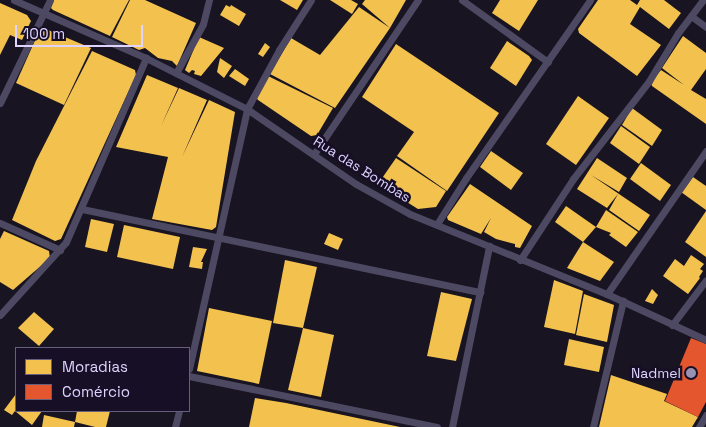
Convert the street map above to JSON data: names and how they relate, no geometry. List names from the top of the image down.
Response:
{
  "streets": {
    "street": ["Rua das Bombas"]
  },
  "places": ["Nadmel"],
  "legend": ["Moradias", "Comércio"],
  "scale_bar": "100 m"
}
